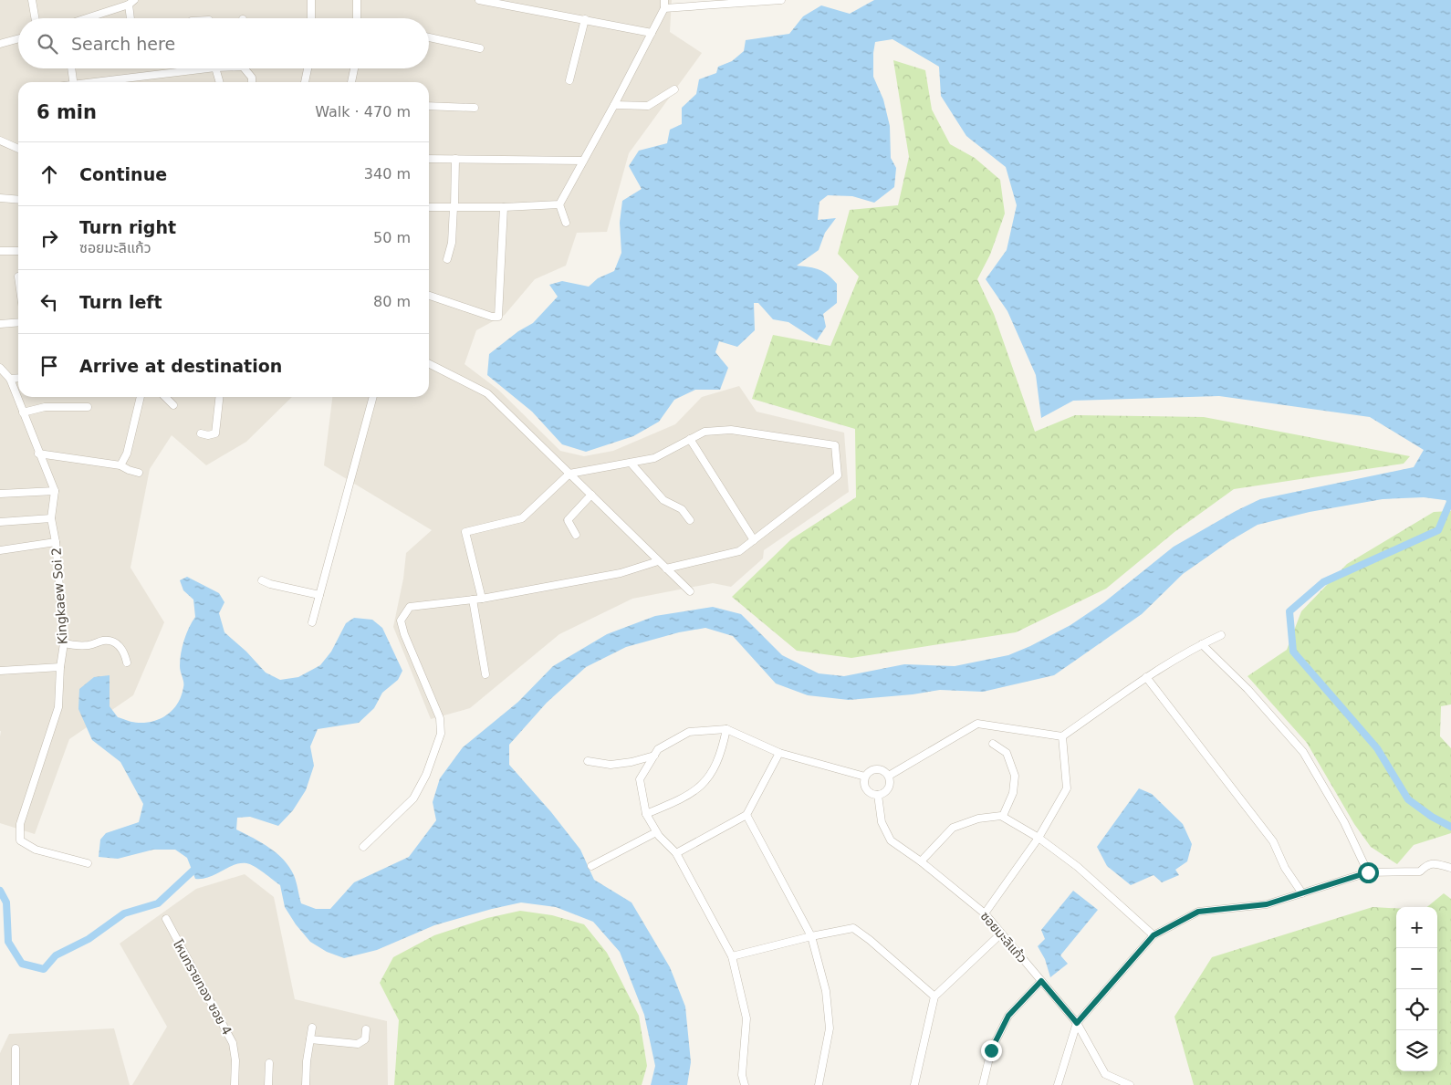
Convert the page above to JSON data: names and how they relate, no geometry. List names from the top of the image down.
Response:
{
  "streets": {
    "street": ["Kingkaew Soi 2", "ซอยมะลิแก้ว", "โหนทรายทอง ซอย 4"]
  },
  "page": {
    "search": "Search here",
    "heading": ["6 min", "Walk · 470 m"],
    "list": [
      ["Continue", "340 m"],
      ["Turn right", "ซอยมะลิแก้ว", "50 m"],
      ["Turn left", "80 m"],
      "Arrive at destination"
    ],
    "map_buttons": ["+", "−"]
  }
}
